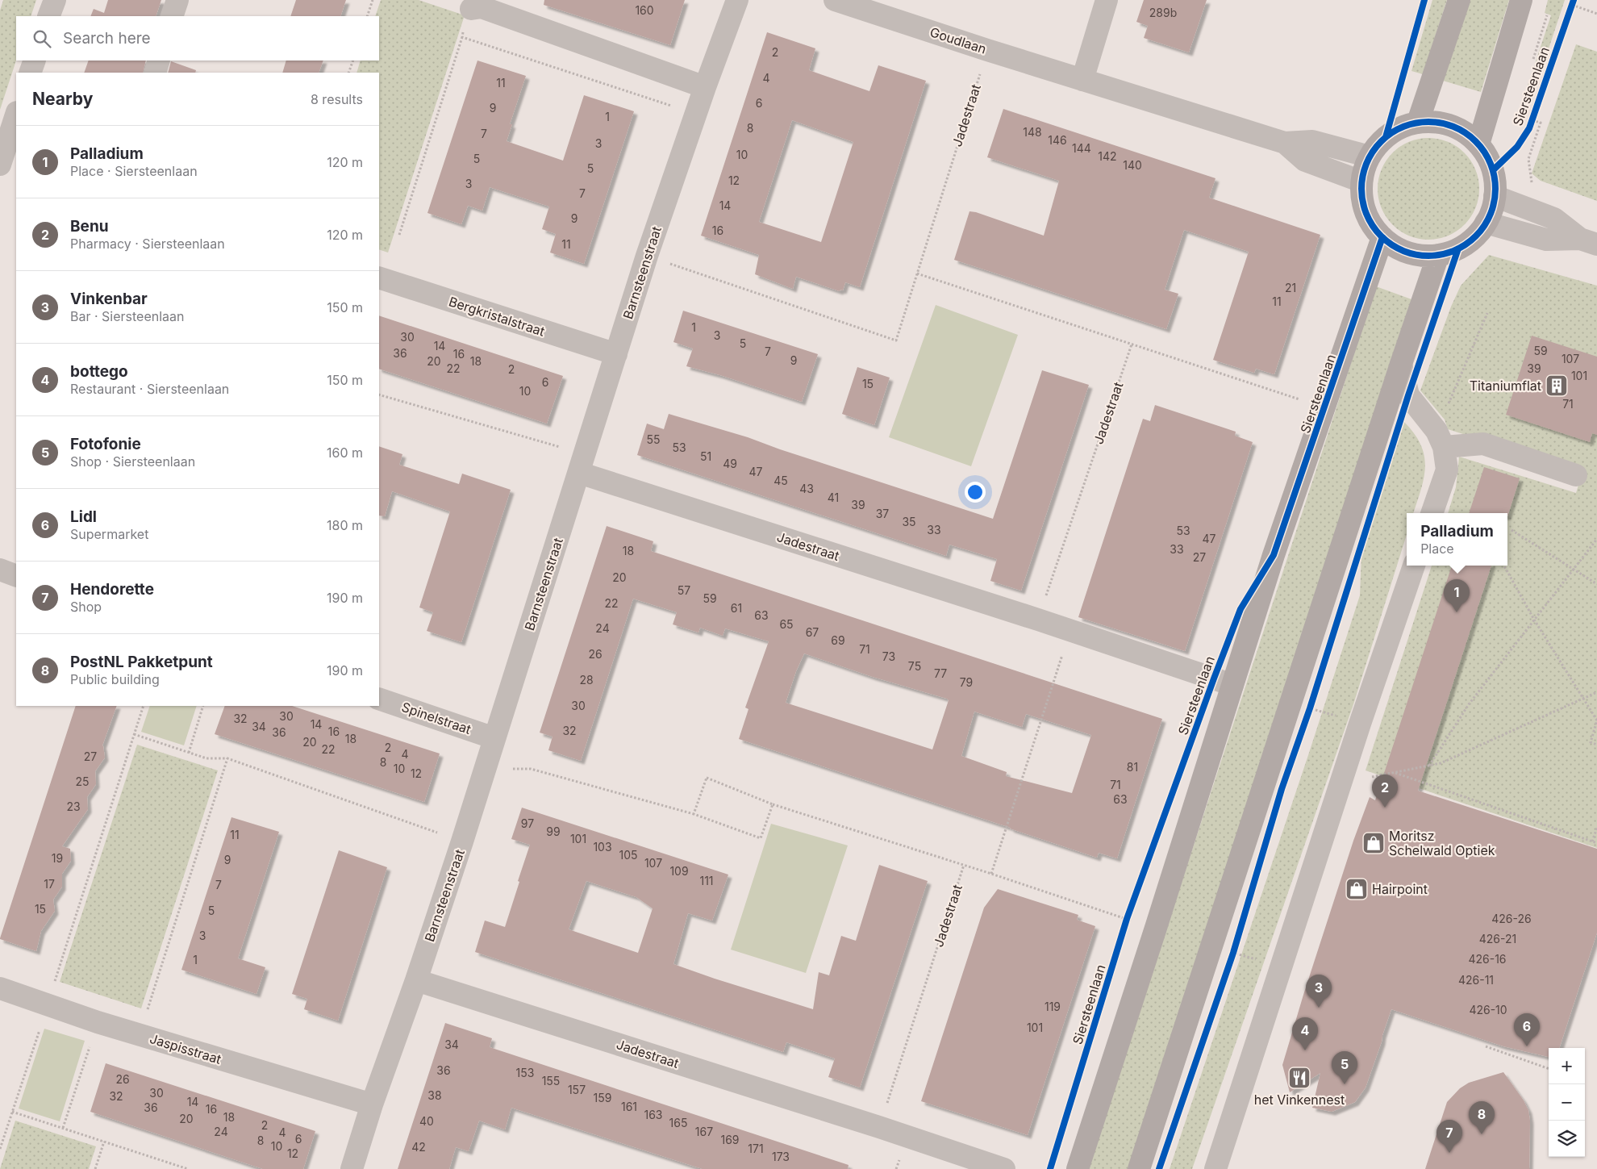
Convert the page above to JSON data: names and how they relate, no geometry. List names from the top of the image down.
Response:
{
  "streets": {
    "main road": ["Siersteenlaan"],
    "street": [
      "Goudlaan",
      "Jadestraat",
      "Barnsteenstraat",
      "Bergkristalstraat",
      "Spinelstraat",
      "Jaspisstraat"
    ]
  },
  "crossings": [
    ["Goudlaan", "Siersteenlaan"],
    ["Goudlaan", "Jadestraat"],
    ["Siersteenlaan", "Jadestraat"],
    ["Jadestraat", "Barnsteenstraat"],
    ["Barnsteenstraat", "Bergkristalstraat"],
    ["Barnsteenstraat", "Spinelstraat"],
    ["Barnsteenstraat", "Jaspisstraat"]
  ],
  "places": {
    "building": ["Titaniumflat"],
    "shop": ["Moritsz Schelwald Optiek", "Hairpoint"],
    "restaurant": ["het Vinkennest"]
  },
  "house_numbers": [
    "160",
    "289b",
    "2",
    "4",
    "11",
    "6",
    "9",
    "1",
    "8",
    "148",
    "7",
    "146",
    "3",
    "144",
    "10",
    "142",
    "5",
    "140",
    "5",
    "12",
    "3",
    "7",
    "14",
    "9",
    "16",
    "11",
    "21",
    "11",
    "1",
    "3",
    "30",
    "5",
    "14",
    "59",
    "7",
    "36",
    "16",
    "107",
    "9",
    "20",
    "18",
    "22",
    "39",
    "2",
    "101",
    "6",
    "15",
    "10",
    "71",
    "55",
    "53",
    "51",
    "49",
    "47",
    "45",
    "43",
    "41",
    "39",
    "37",
    "35",
    "33",
    "53",
    "47",
    "33",
    "18",
    "27",
    "20",
    "57",
    "59",
    "22",
    "61",
    "63",
    "65",
    "24",
    "67",
    "69",
    "71",
    "26",
    "73",
    "75",
    "77",
    "28",
    "79",
    "30",
    "30",
    "32",
    "14",
    "34",
    "32",
    "16",
    "36",
    "18",
    "20",
    "2",
    "22",
    "4",
    "27",
    "8",
    "81",
    "10",
    "12",
    "25",
    "71",
    "63",
    "23",
    "97",
    "99",
    "11",
    "101",
    "103",
    "105",
    "19",
    "9",
    "107",
    "109",
    "111",
    "17",
    "7",
    "15",
    "5",
    "426-26",
    "3",
    "426-21",
    "426-16",
    "1",
    "426-11",
    "119",
    "426-10",
    "101",
    "34",
    "36",
    "153",
    "26",
    "155",
    "157",
    "30",
    "38",
    "32",
    "159",
    "14",
    "161",
    "36",
    "16",
    "163",
    "18",
    "20",
    "40",
    "165",
    "2",
    "24",
    "167",
    "4",
    "6",
    "169",
    "8",
    "10",
    "42",
    "171",
    "12",
    "173"
  ],
  "page": {
    "search": "Search here",
    "heading": ["Nearby", "8 results"],
    "list": [
      {
        "mark": "1",
        "name": "Palladium",
        "note": "Place · Siersteenlaan",
        "value": "120 m"
      },
      {
        "mark": "2",
        "name": "Benu",
        "note": "Pharmacy · Siersteenlaan",
        "value": "120 m"
      },
      {
        "mark": "3",
        "name": "Vinkenbar",
        "note": "Bar · Siersteenlaan",
        "value": "150 m"
      },
      {
        "mark": "4",
        "name": "bottego",
        "note": "Restaurant · Siersteenlaan",
        "value": "150 m"
      },
      {
        "mark": "5",
        "name": "Fotofonie",
        "note": "Shop · Siersteenlaan",
        "value": "160 m"
      },
      {
        "mark": "6",
        "name": "Lidl",
        "note": "Supermarket",
        "value": "180 m"
      },
      {
        "mark": "7",
        "name": "Hendorette",
        "note": "Shop",
        "value": "190 m"
      },
      {
        "mark": "8",
        "name": "PostNL Pakketpunt",
        "note": "Public building",
        "value": "190 m"
      }
    ],
    "popup": ["Palladium", "Place"],
    "pins": [
      "1",
      "2",
      "3",
      "6",
      "4",
      "5",
      "8",
      "7"
    ],
    "map_buttons": ["+", "−"]
  }
}
